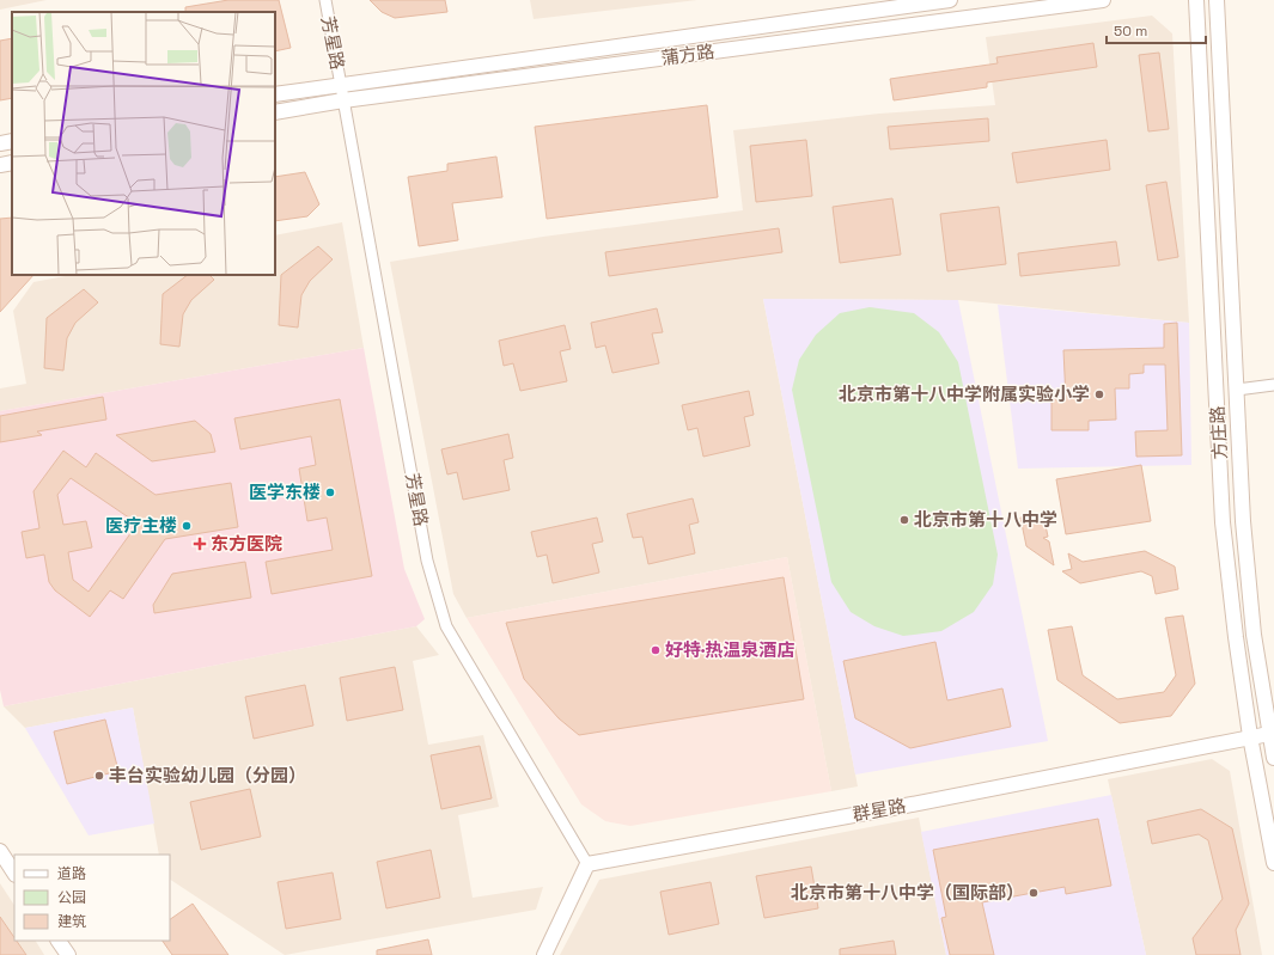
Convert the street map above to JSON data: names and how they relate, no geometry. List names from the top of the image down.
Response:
{
  "streets": {
    "street": [
      "芳星路",
      "蒲方路",
      "方庄路",
      "群星路"
    ]
  },
  "crossings": [
    ["芳星路", "蒲方路"],
    ["芳星路", "群星路"],
    ["方庄路", "群星路"]
  ],
  "places": {
    "other": [
      "北京市第十八中学附属实验小学",
      "医学东楼",
      "北京市第十八中学",
      "医疗主楼",
      "好特·热温泉酒店",
      "丰台实验幼儿园（分园）",
      "北京市第十八中学（国际部）"
    ],
    "health": ["东方医院"]
  },
  "legend": ["道路", "公园", "建筑"],
  "scale_bar": "50 m"
}
